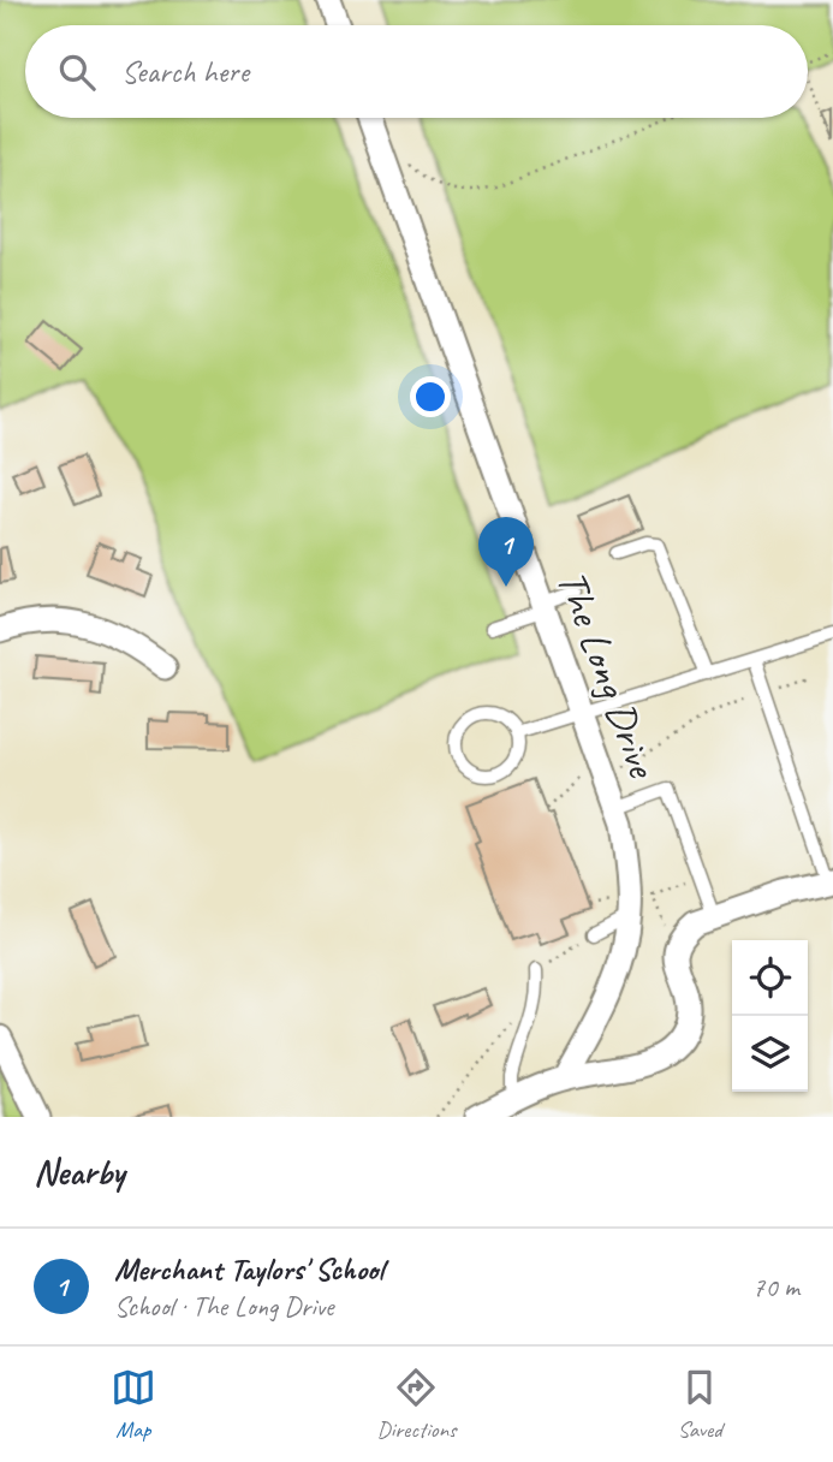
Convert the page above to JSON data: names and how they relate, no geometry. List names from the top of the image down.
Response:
{
  "streets": {
    "street": ["The Long Drive"]
  },
  "page": {
    "search": "Search here",
    "pins": "1",
    "heading": "Nearby",
    "list": [
      {
        "mark": "1",
        "name": "Merchant Taylors' School",
        "note": "School · The Long Drive",
        "value": "70 m"
      }
    ],
    "nav": ["Map", "Directions", "Saved"]
  }
}
